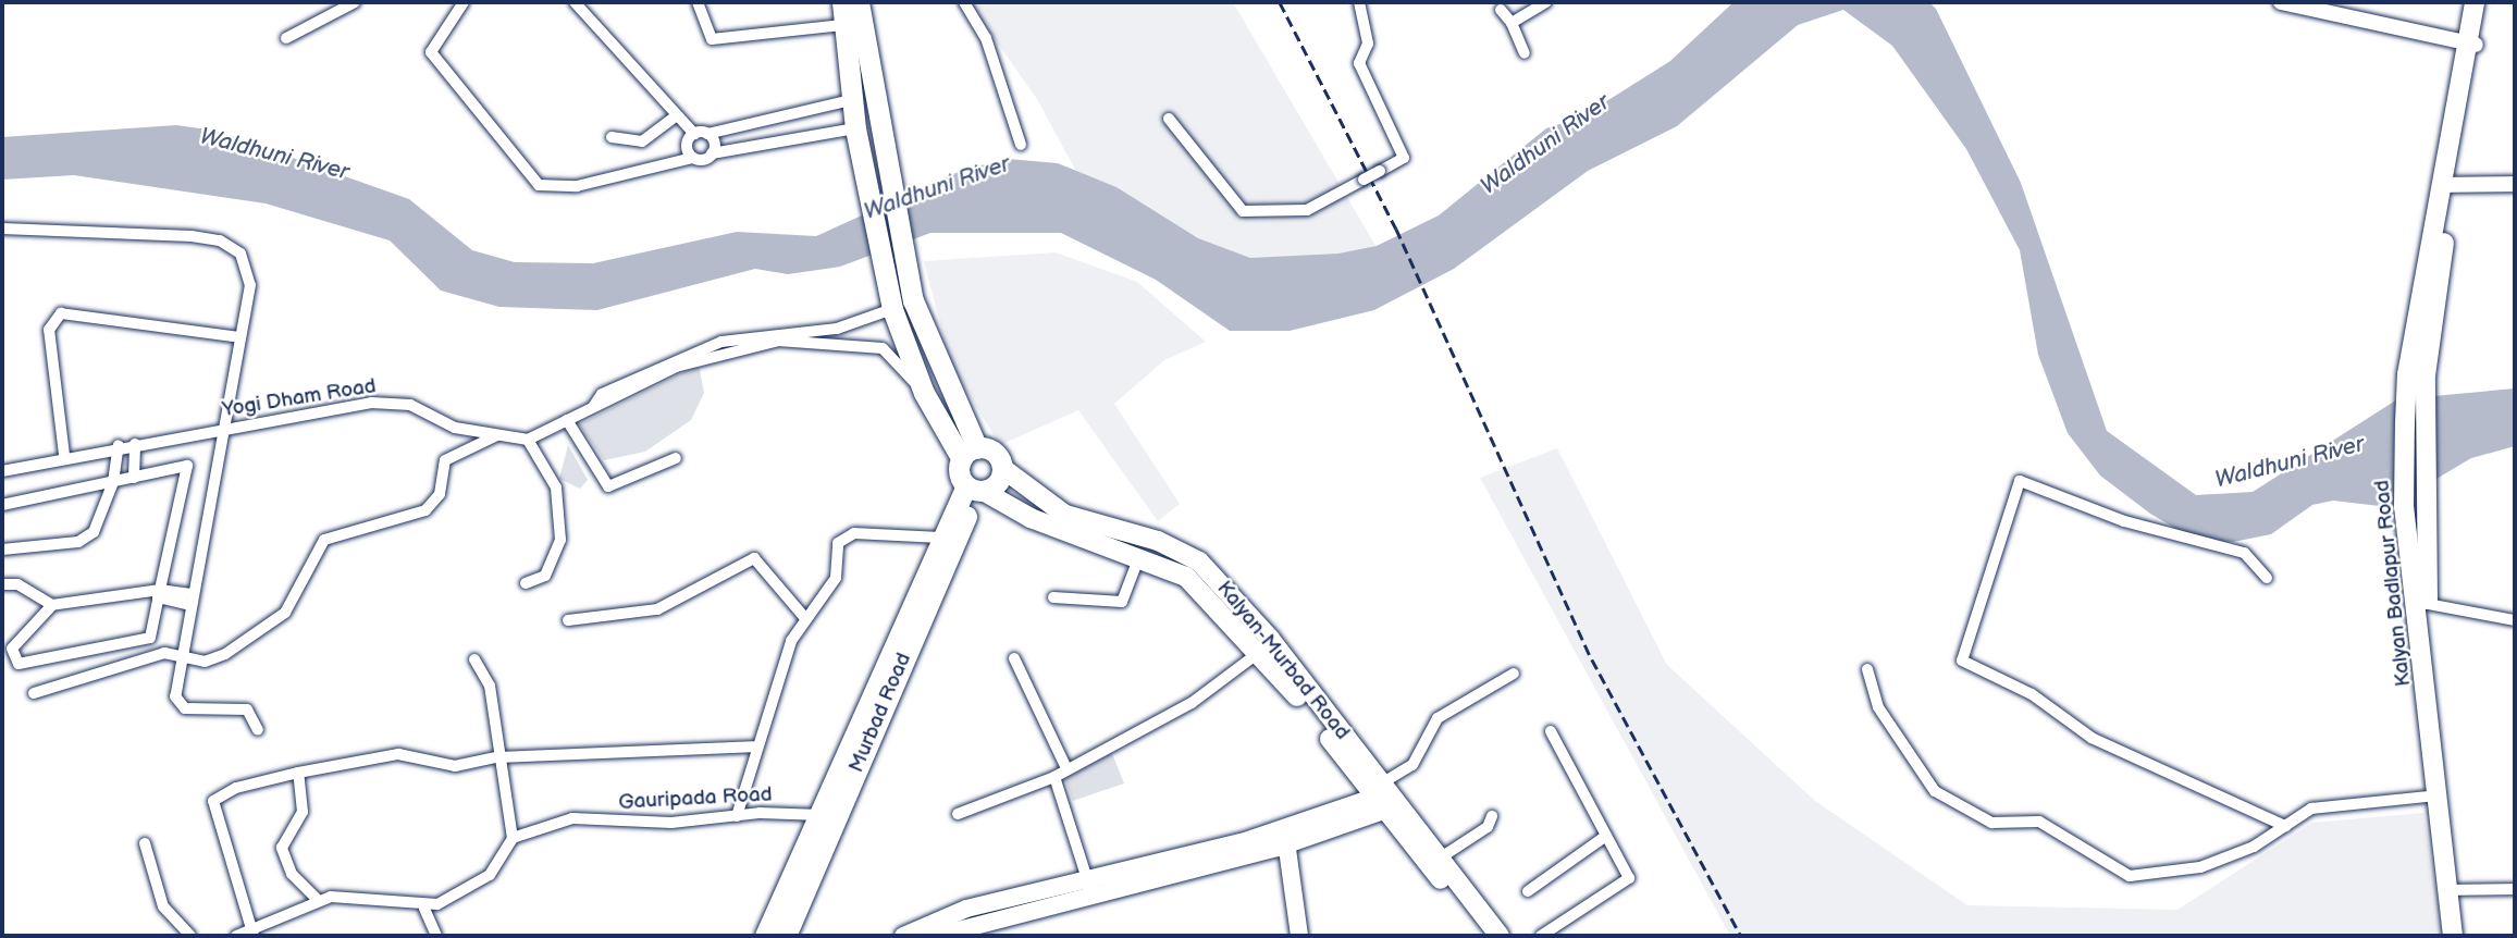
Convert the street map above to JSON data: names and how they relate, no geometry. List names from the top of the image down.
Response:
{
  "streets": {
    "main road": ["Kalyan Badlapur Road", "Kalyan-Murbad Road"],
    "street": ["Yogi Dham Road", "Gauripada Road"]
  },
  "water": ["Waldhuni River"]
}
